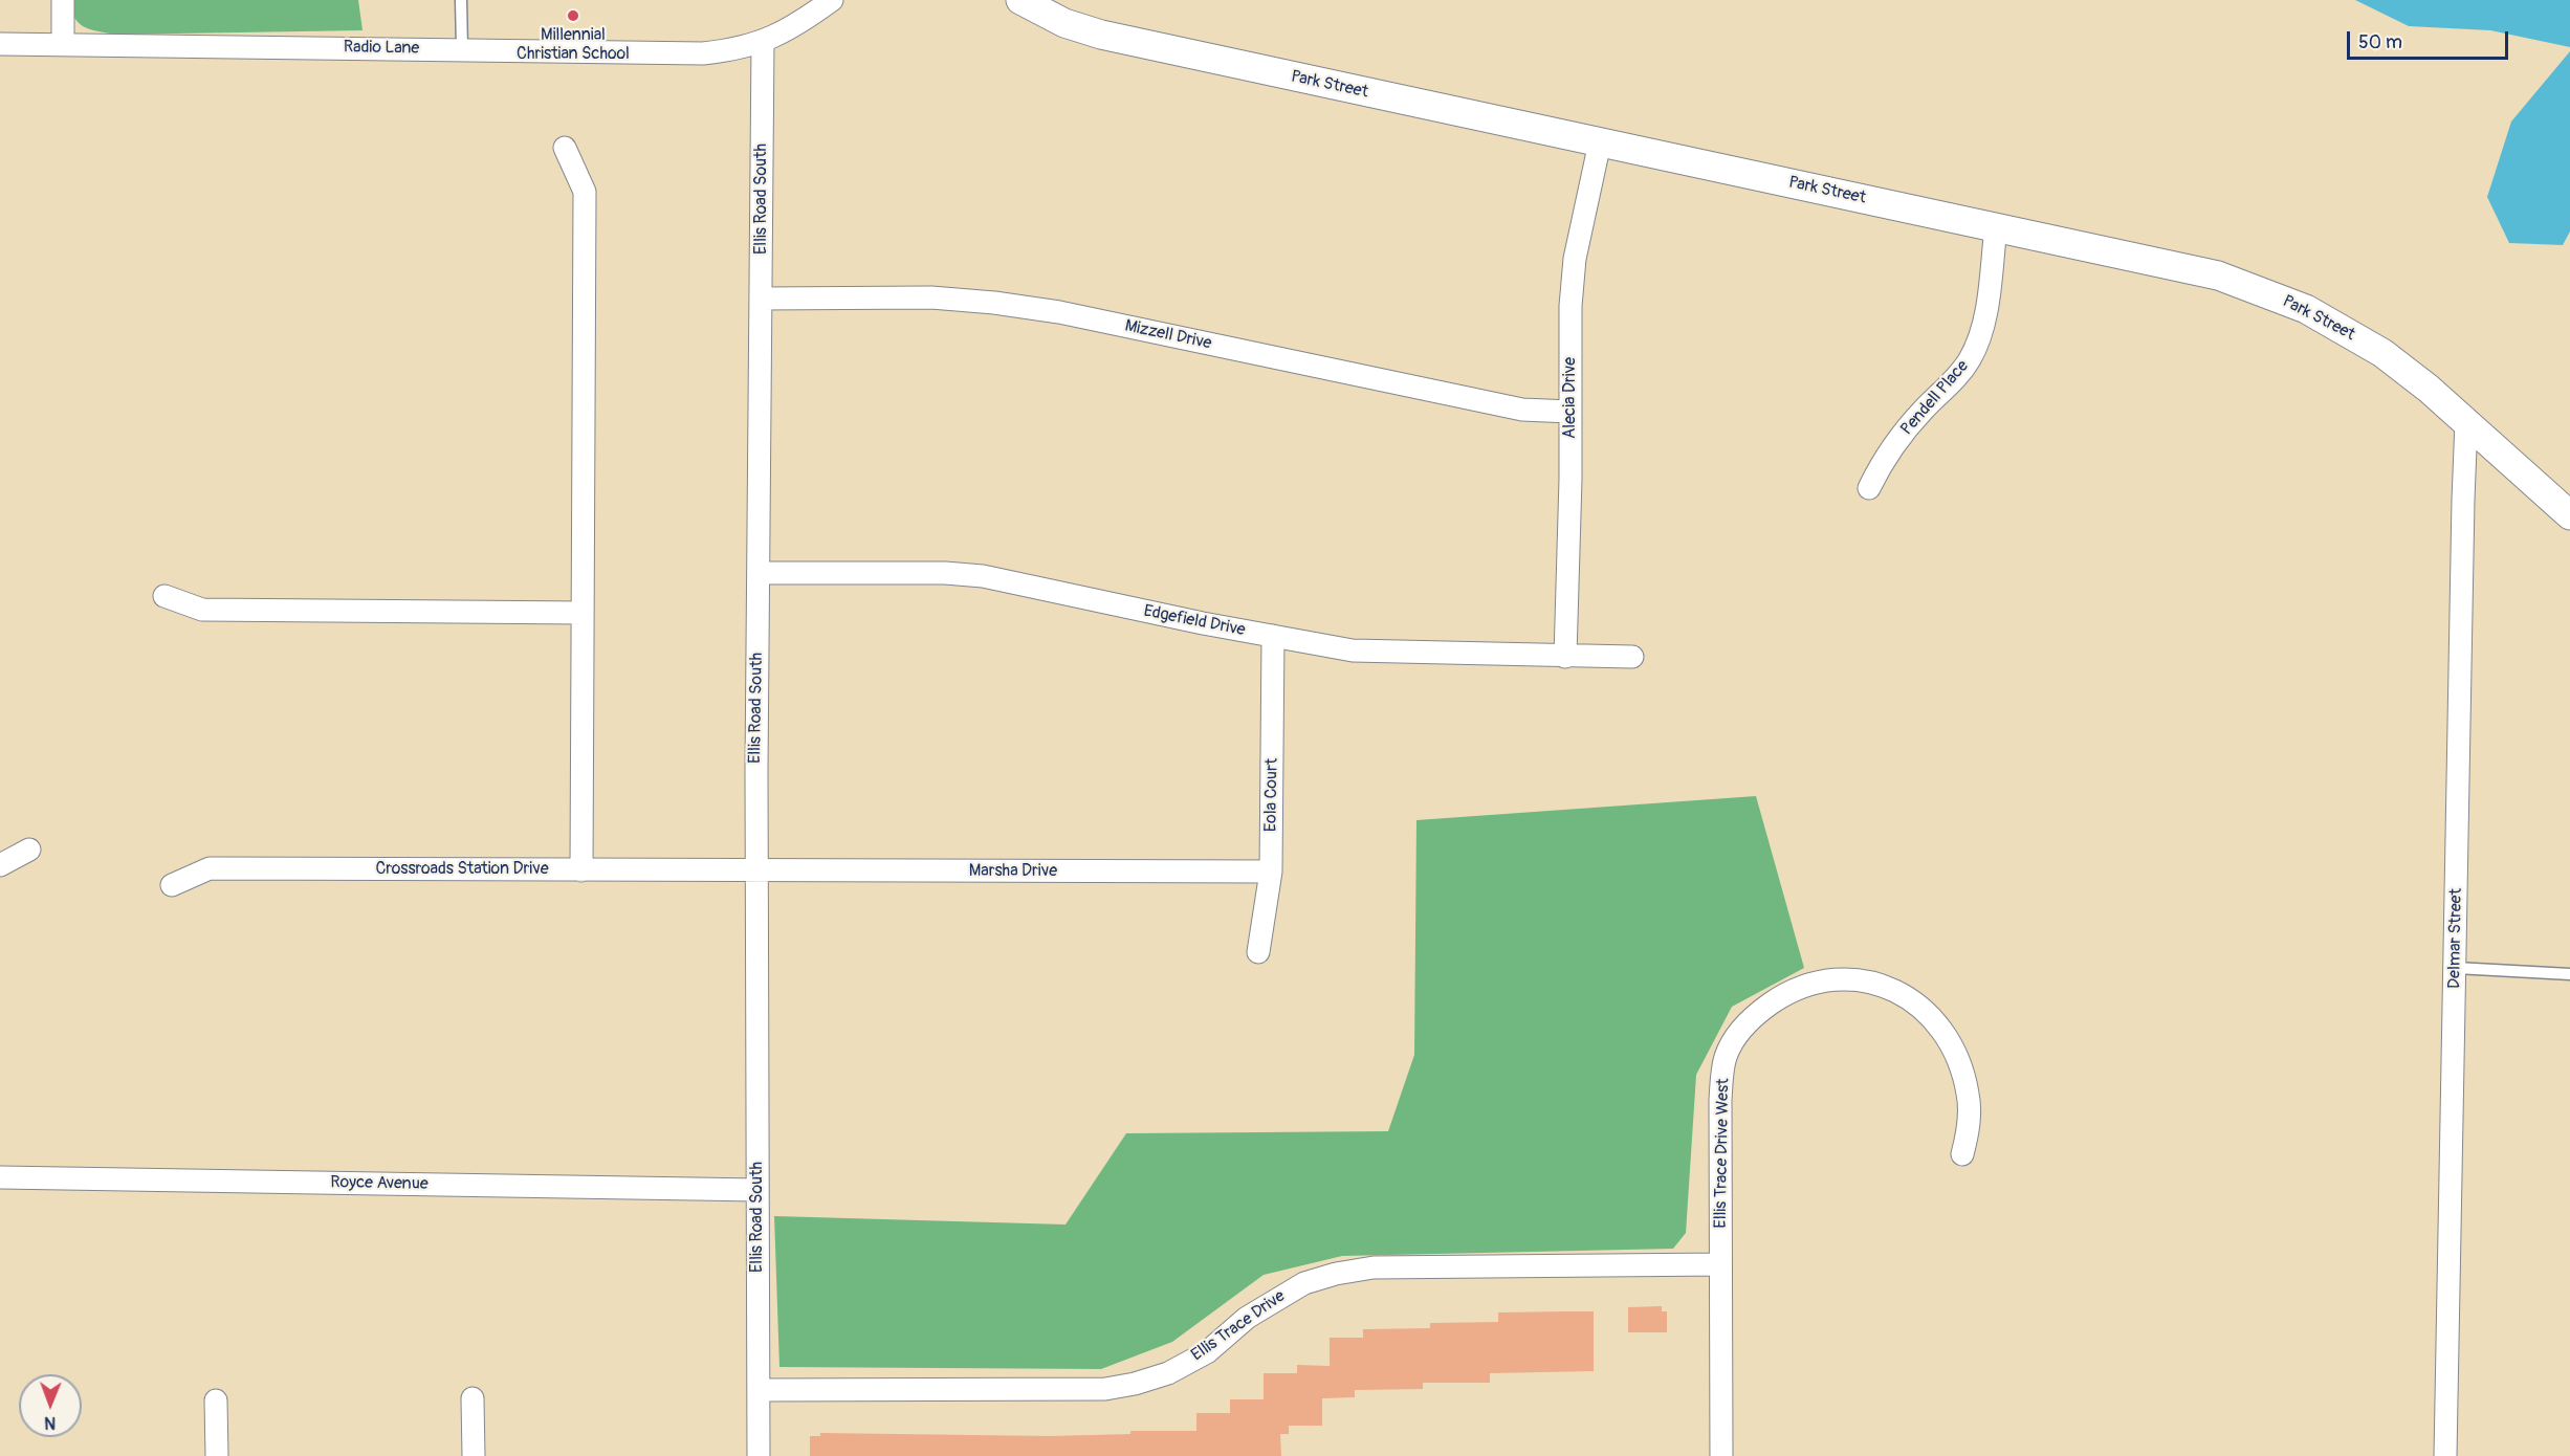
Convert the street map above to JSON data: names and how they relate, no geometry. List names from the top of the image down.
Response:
{
  "streets": {
    "street": [
      "Radio Lane",
      "Park Street",
      "Ellis Road South",
      "Mizzell Drive",
      "Alecia Drive",
      "Pendell Place",
      "Edgefield Drive",
      "Eola Court",
      "Crossroads Station Drive",
      "Marsha Drive",
      "Delmar Street",
      "Ellis Trace Drive West",
      "Royce Avenue",
      "Ellis Trace Drive"
    ]
  },
  "crossings": [
    ["Radio Lane", "Ellis Road South"],
    ["Park Street", "Alecia Drive"],
    ["Park Street", "Pendell Place"],
    ["Park Street", "Delmar Street"],
    ["Ellis Road South", "Mizzell Drive"],
    ["Ellis Road South", "Edgefield Drive"],
    ["Ellis Road South", "Crossroads Station Drive"],
    ["Ellis Road South", "Marsha Drive"],
    ["Ellis Road South", "Royce Avenue"],
    ["Ellis Road South", "Ellis Trace Drive"],
    ["Mizzell Drive", "Alecia Drive"],
    ["Alecia Drive", "Edgefield Drive"],
    ["Edgefield Drive", "Eola Court"],
    ["Eola Court", "Marsha Drive"],
    ["Crossroads Station Drive", "Marsha Drive"],
    ["Ellis Trace Drive West", "Ellis Trace Drive"]
  ],
  "places": ["Millennial Christian School"],
  "scale_bar": "50 m",
  "north": "bottom"
}
